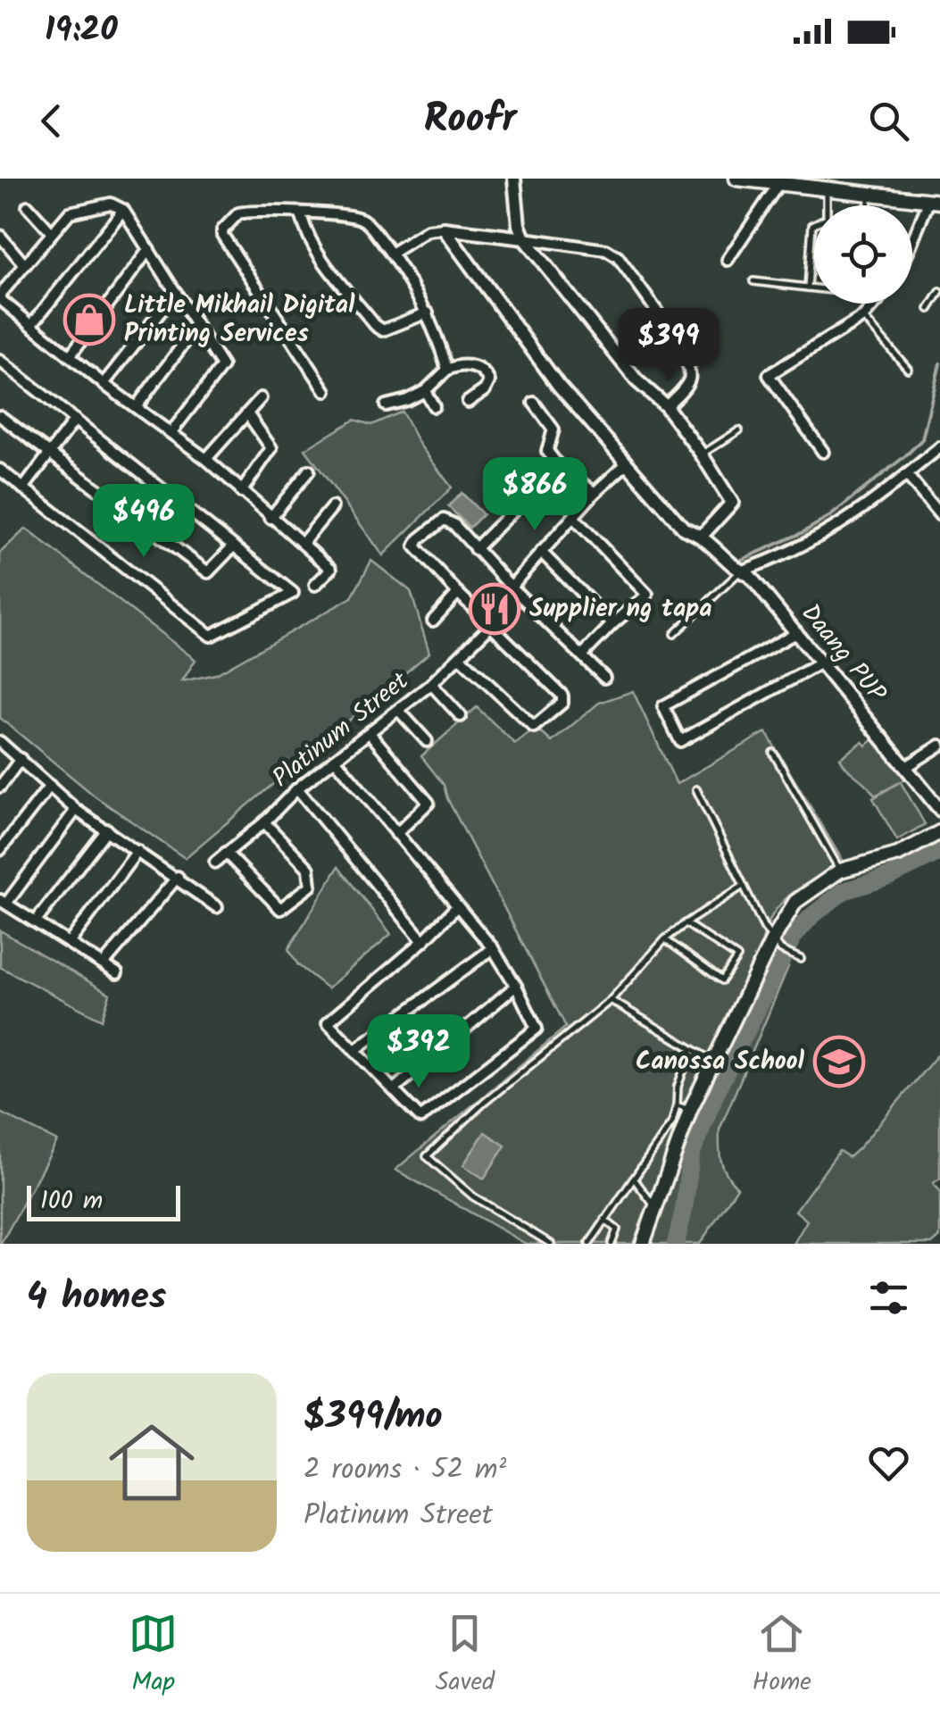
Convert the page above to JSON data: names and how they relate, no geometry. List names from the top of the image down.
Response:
{
  "streets": {
    "street": ["Daang PUP", "Platinum Street"]
  },
  "crossings": [
    ["Daang PUP", "Platinum Street"]
  ],
  "places": {
    "shop": ["Little Mikhail Digital Printing Services"],
    "restaurant": ["Supplier ng tapa"],
    "school or university": ["Canossa School"]
  },
  "scale_bar": "100 m",
  "page": {
    "status": "19:20",
    "header": "Roofr",
    "price": [
      "$399",
      "$866",
      "$496",
      "$392"
    ],
    "scale": "100 m",
    "heading": "4 homes",
    "list": [
      {
        "name": "$399/mo",
        "note": "2 rooms · 52 m² · Platinum Street"
      }
    ],
    "tabs": ["Map", "Saved", "Home"]
  }
}
